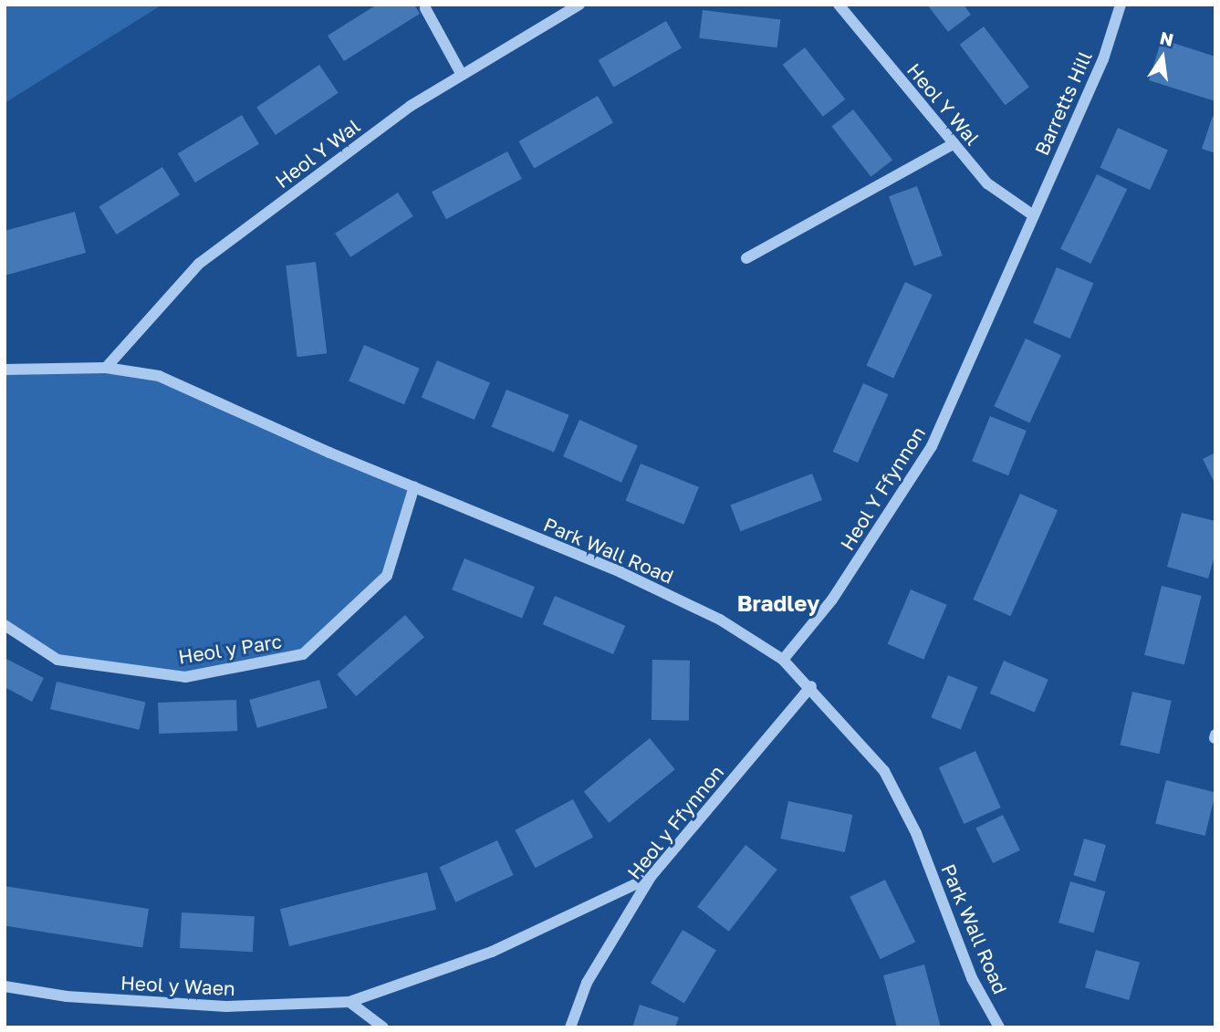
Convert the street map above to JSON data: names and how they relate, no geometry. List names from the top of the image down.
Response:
{
  "streets": {
    "street": [
      "Barretts Hill",
      "Heol Y Wal",
      "Heol Y Ffynnon",
      "Park Wall Road",
      "Heol y Parc",
      "Heol y Ffynnon",
      "Heol y Waen"
    ]
  },
  "crossings": [
    ["Barretts Hill", "Heol Y Wal"],
    ["Barretts Hill", "Heol Y Ffynnon"],
    ["Heol Y Wal", "Heol Y Ffynnon"],
    ["Heol Y Wal", "Park Wall Road"],
    ["Heol Y Ffynnon", "Park Wall Road"],
    ["Park Wall Road", "Heol y Parc"],
    ["Park Wall Road", "Heol y Ffynnon"],
    ["Heol y Ffynnon", "Heol y Waen"]
  ],
  "districts": ["Bradley"],
  "north": "top"
}
